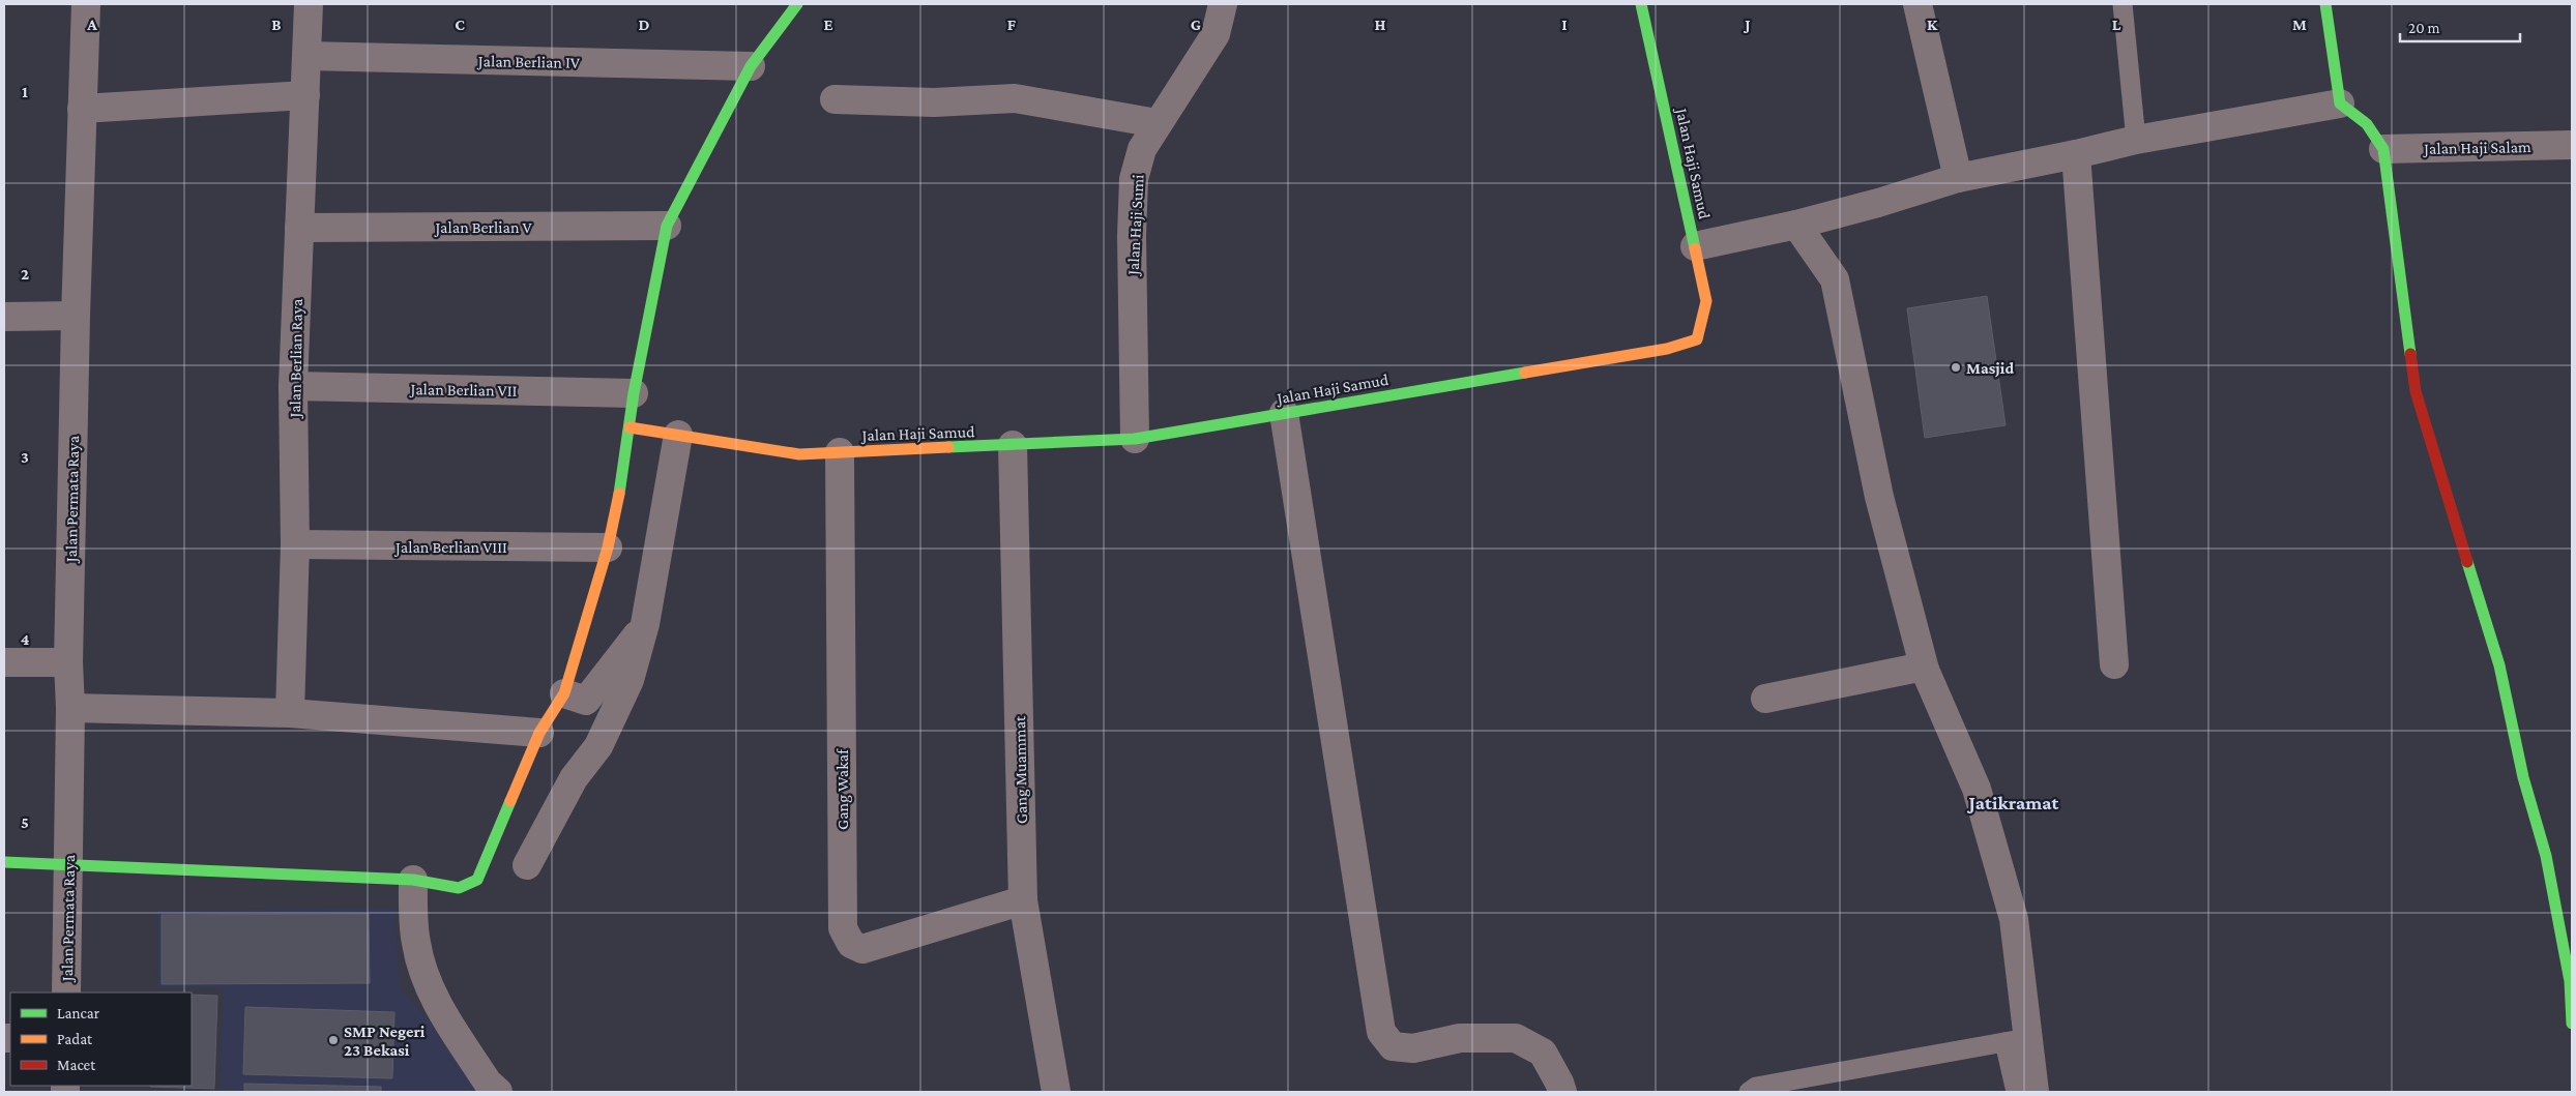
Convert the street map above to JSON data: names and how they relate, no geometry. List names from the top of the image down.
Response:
{
  "streets": {
    "street": [
      "Jalan Berlian IV",
      "Jalan Haji Salam",
      "Jalan Haji Samud",
      "Jalan Haji Sumi",
      "Jalan Berlian V",
      "Jalan Berlian Raya",
      "Jalan Berlian VII",
      "Jalan Permata Raya",
      "Jalan Berlian VIII",
      "Gang Muammat",
      "Gang Wakaf"
    ]
  },
  "crossings": [
    ["Jalan Berlian IV", "Jalan Berlian Raya"],
    ["Jalan Haji Samud", "Jalan Haji Sumi"],
    ["Jalan Haji Samud", "Gang Muammat"],
    ["Jalan Haji Samud", "Gang Wakaf"],
    ["Jalan Berlian V", "Jalan Berlian Raya"],
    ["Jalan Berlian Raya", "Jalan Berlian VII"],
    ["Jalan Berlian Raya", "Jalan Berlian VIII"],
    ["Gang Muammat", "Gang Wakaf"]
  ],
  "districts": ["Jatikramat"],
  "places": ["Masjid", "SMP Negeri 23 Bekasi"],
  "legend": ["Lancar", "Padat", "Macet"],
  "scale_bar": "20 m",
  "grid": {
    "columns": [
      "A",
      "B",
      "C",
      "D",
      "E",
      "F",
      "G",
      "H",
      "I",
      "J",
      "K",
      "L",
      "M"
    ],
    "rows": [
      "1",
      "2",
      "3",
      "4",
      "5"
    ]
  }
}
